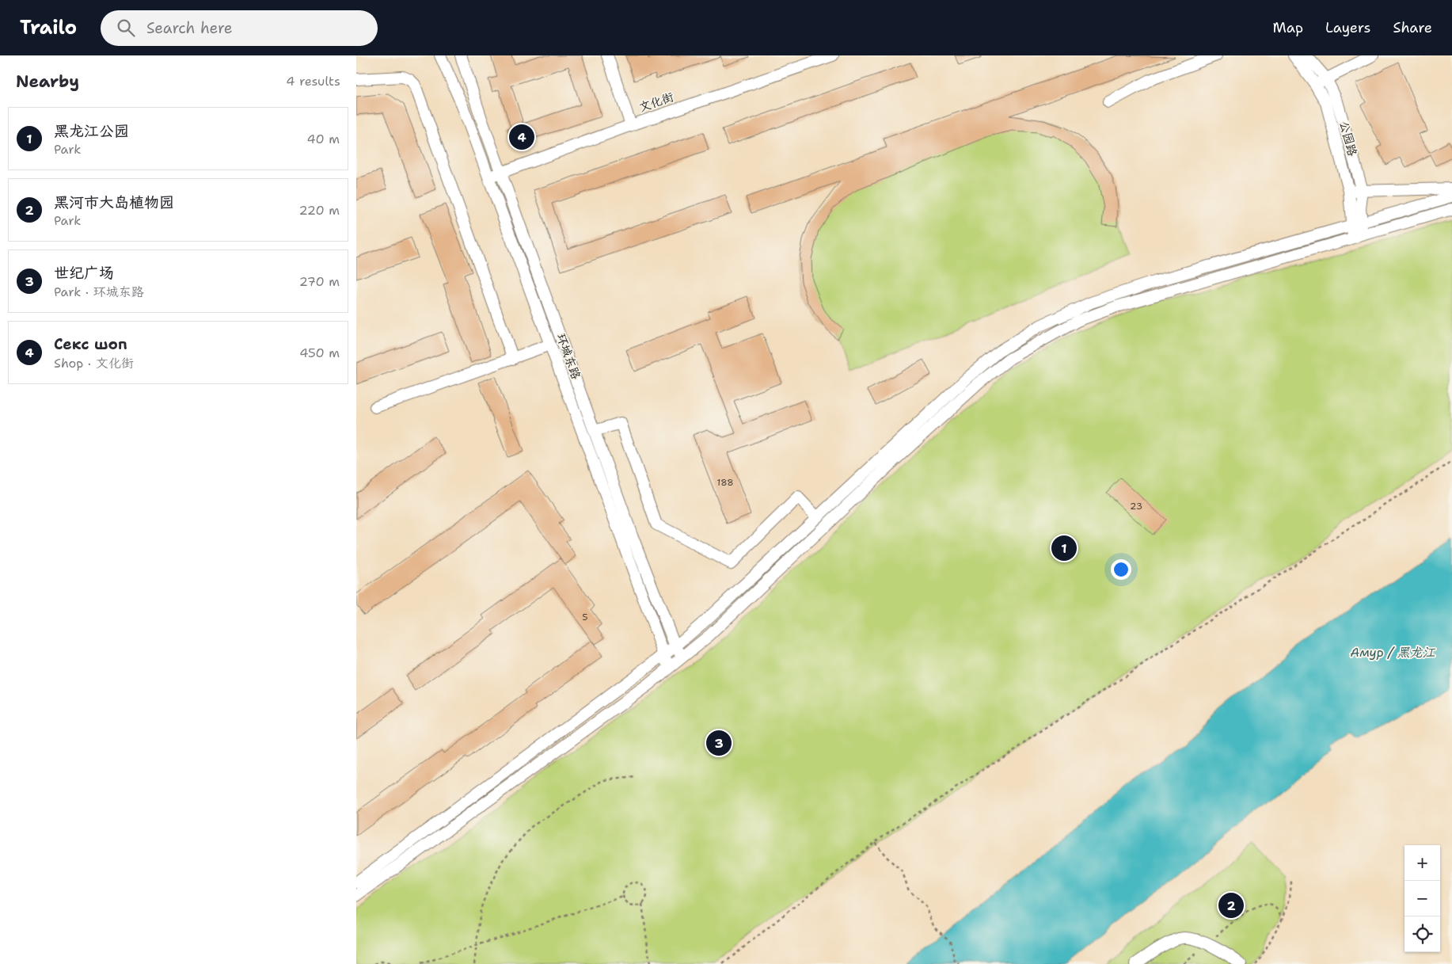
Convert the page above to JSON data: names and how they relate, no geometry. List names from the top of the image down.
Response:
{
  "streets": {
    "street": ["文化街", "公园路", "环城东路"]
  },
  "crossings": [
    ["文化街", "环城东路"]
  ],
  "water": ["Амур / 黑龙江"],
  "house_numbers": ["188", "23", "5"],
  "page": {
    "header": "Trailo",
    "search": "Search here",
    "nav": ["Map", "Layers", "Share"],
    "heading": ["Nearby", "4 results"],
    "list": [
      {
        "mark": "1",
        "name": "黑龙江公园",
        "note": "Park",
        "value": "40 m"
      },
      {
        "mark": "2",
        "name": "黑河市大岛植物园",
        "note": "Park",
        "value": "220 m"
      },
      {
        "mark": "3",
        "name": "世纪广场",
        "note": "Park · 环城东路",
        "value": "270 m"
      },
      {
        "mark": "4",
        "name": "Секс шоп",
        "note": "Shop · 文化街",
        "value": "450 m"
      }
    ],
    "pins": [
      "4",
      "1",
      "3",
      "2"
    ],
    "map_buttons": ["+", "−"]
  }
}
